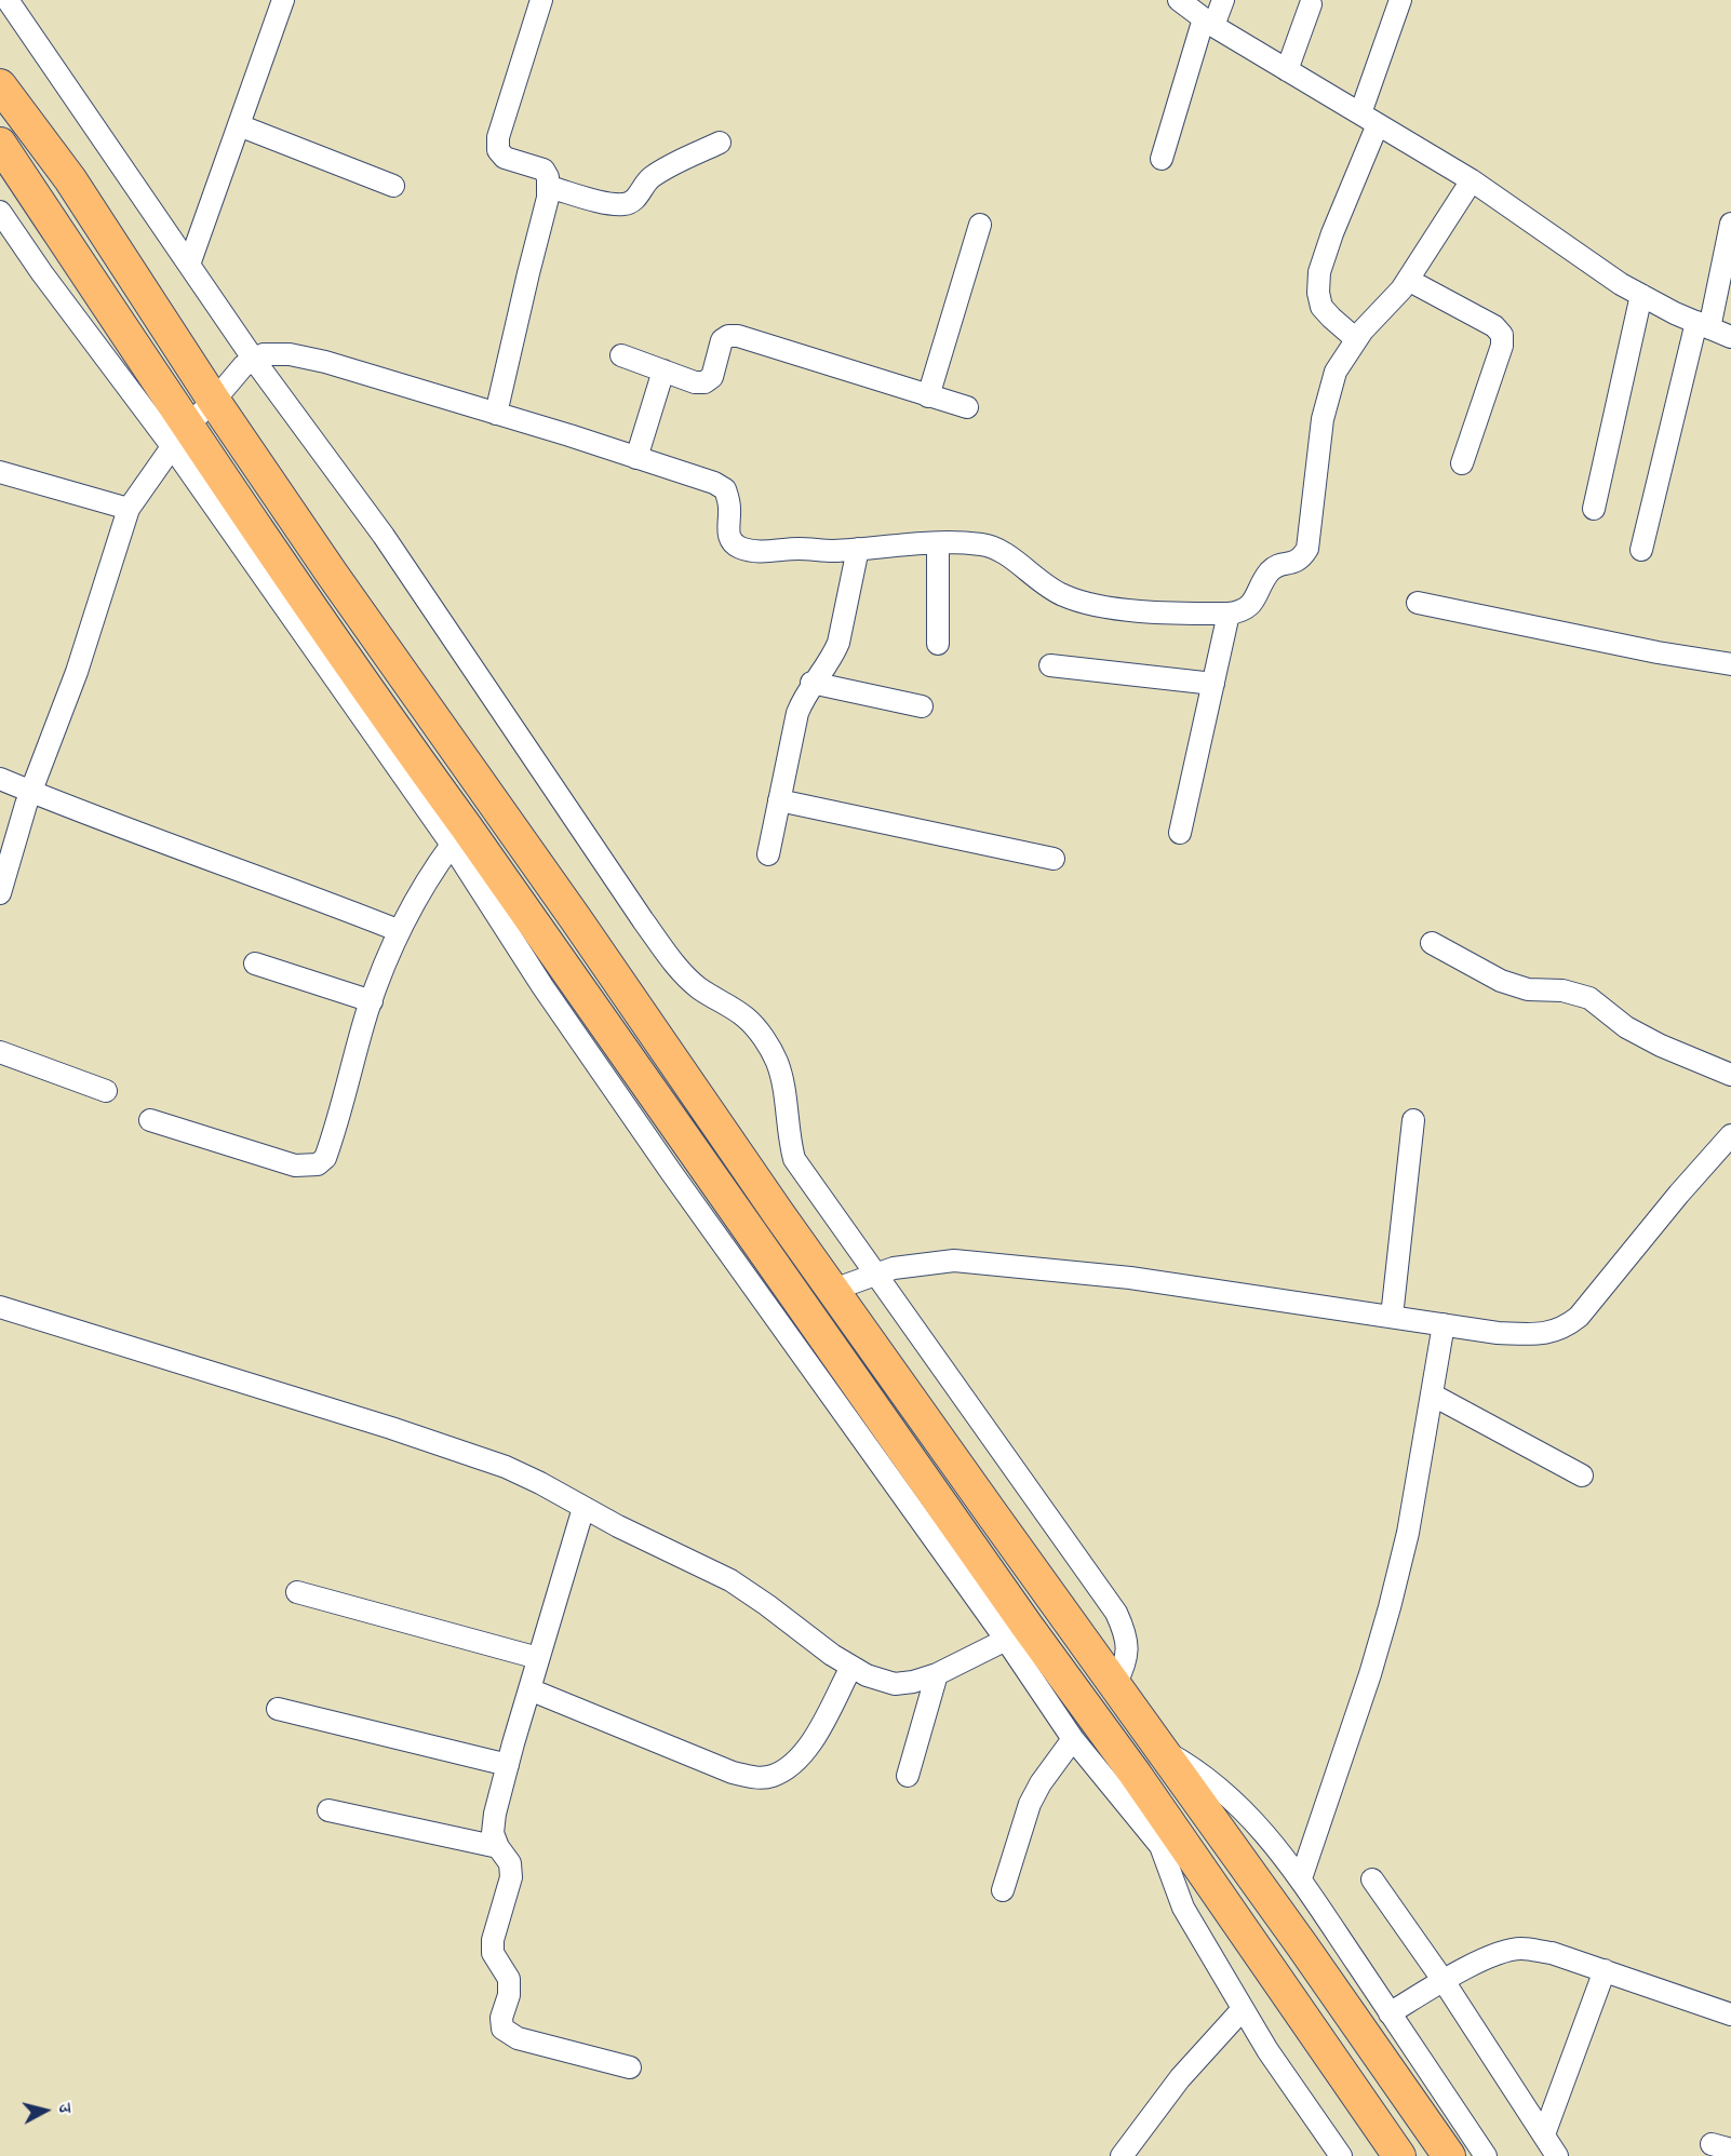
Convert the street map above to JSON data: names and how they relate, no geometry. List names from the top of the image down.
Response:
{
  "north": "right"
}
